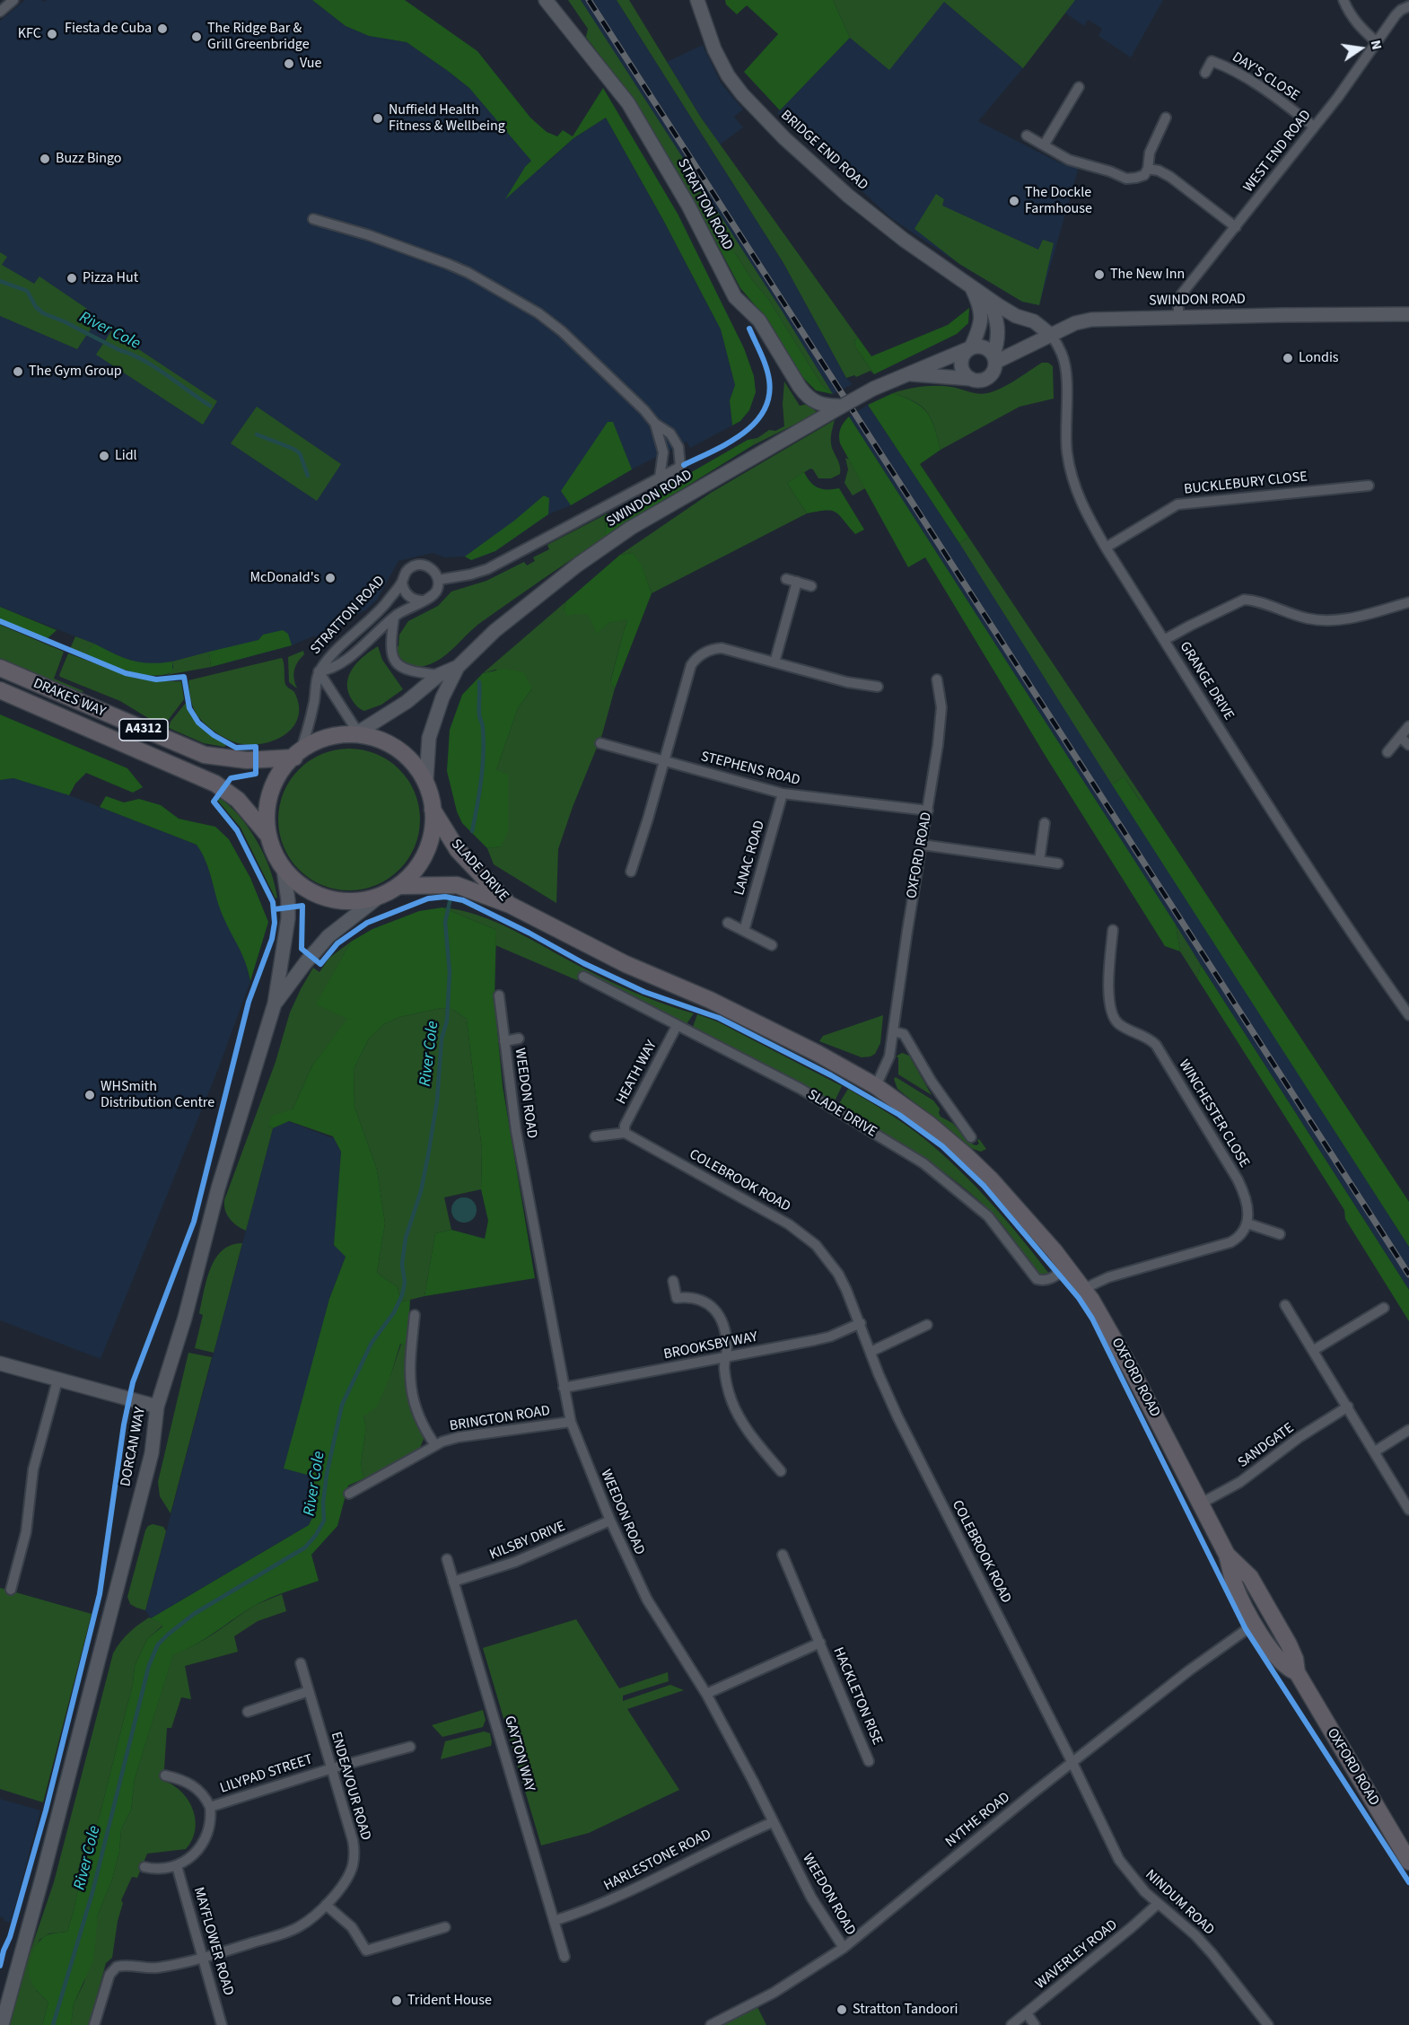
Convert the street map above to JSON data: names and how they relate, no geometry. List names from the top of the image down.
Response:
{
  "streets": {
    "main road": [
      "BRIDGE END ROAD",
      "STRATTON ROAD",
      "SWINDON ROAD",
      "DRAKES WAY",
      "A4312",
      "OXFORD ROAD",
      "SLADE DRIVE",
      "DORCAN WAY"
    ],
    "street": [
      "DAY'S CLOSE",
      "WEST END ROAD",
      "BUCKLEBURY CLOSE",
      "GRANGE DRIVE",
      "STEPHENS ROAD",
      "LANAC ROAD",
      "HEATH WAY",
      "WEEDON ROAD",
      "WINCHESTER CLOSE",
      "COLEBROOK ROAD",
      "BROOKSBY WAY",
      "BRINGTON ROAD",
      "SANDGATE",
      "KILSBY DRIVE",
      "HACKLETON RISE",
      "GAYTON WAY",
      "LILYPAD STREET",
      "ENDEAVOUR ROAD",
      "NYTHE ROAD",
      "HARLESTONE ROAD",
      "NINDUM ROAD",
      "MAYFLOWER ROAD",
      "WAVERLEY ROAD"
    ]
  },
  "crossings": [
    ["DAY'S CLOSE", "WEST END ROAD"],
    ["BRIDGE END ROAD", "SWINDON ROAD"],
    ["BRIDGE END ROAD", "GRANGE DRIVE"],
    ["WEST END ROAD", "SWINDON ROAD"],
    ["STRATTON ROAD", "SWINDON ROAD"],
    ["STRATTON ROAD", "DRAKES WAY"],
    ["STRATTON ROAD", "A4312"],
    ["STRATTON ROAD", "SLADE DRIVE"],
    ["STRATTON ROAD", "DORCAN WAY"],
    ["SWINDON ROAD", "GRANGE DRIVE"],
    ["SWINDON ROAD", "DRAKES WAY"],
    ["SWINDON ROAD", "A4312"],
    ["SWINDON ROAD", "SLADE DRIVE"],
    ["SWINDON ROAD", "DORCAN WAY"],
    ["BUCKLEBURY CLOSE", "GRANGE DRIVE"],
    ["DRAKES WAY", "A4312"],
    ["DRAKES WAY", "SLADE DRIVE"],
    ["DRAKES WAY", "DORCAN WAY"],
    ["A4312", "SLADE DRIVE"],
    ["A4312", "DORCAN WAY"],
    ["STEPHENS ROAD", "OXFORD ROAD"],
    ["STEPHENS ROAD", "LANAC ROAD"],
    ["OXFORD ROAD", "SLADE DRIVE"],
    ["OXFORD ROAD", "SANDGATE"],
    ["OXFORD ROAD", "NYTHE ROAD"],
    ["SLADE DRIVE", "HEATH WAY"],
    ["SLADE DRIVE", "DORCAN WAY"],
    ["HEATH WAY", "COLEBROOK ROAD"],
    ["WEEDON ROAD", "BROOKSBY WAY"],
    ["WEEDON ROAD", "BRINGTON ROAD"],
    ["WEEDON ROAD", "KILSBY DRIVE"],
    ["WEEDON ROAD", "HACKLETON RISE"],
    ["WEEDON ROAD", "NYTHE ROAD"],
    ["WEEDON ROAD", "HARLESTONE ROAD"],
    ["COLEBROOK ROAD", "BROOKSBY WAY"],
    ["COLEBROOK ROAD", "NYTHE ROAD"],
    ["COLEBROOK ROAD", "NINDUM ROAD"],
    ["KILSBY DRIVE", "GAYTON WAY"],
    ["GAYTON WAY", "HARLESTONE ROAD"],
    ["LILYPAD STREET", "ENDEAVOUR ROAD"],
    ["LILYPAD STREET", "MAYFLOWER ROAD"],
    ["ENDEAVOUR ROAD", "MAYFLOWER ROAD"],
    ["NYTHE ROAD", "NINDUM ROAD"],
    ["NINDUM ROAD", "WAVERLEY ROAD"]
  ],
  "water": ["River Cole"],
  "places": [
    "Fiesta de Cuba",
    "KFC",
    "The Ridge Bar & Grill Greenbridge",
    "Vue",
    "Nuffield Health Fitness & Wellbeing",
    "Buzz Bingo",
    "The Dockle Farmhouse",
    "The New Inn",
    "Pizza Hut",
    "Londis",
    "The Gym Group",
    "Lidl",
    "McDonald's",
    "WHSmith Distribution Centre",
    "Trident House",
    "Stratton Tandoori"
  ],
  "north": "right"
}
